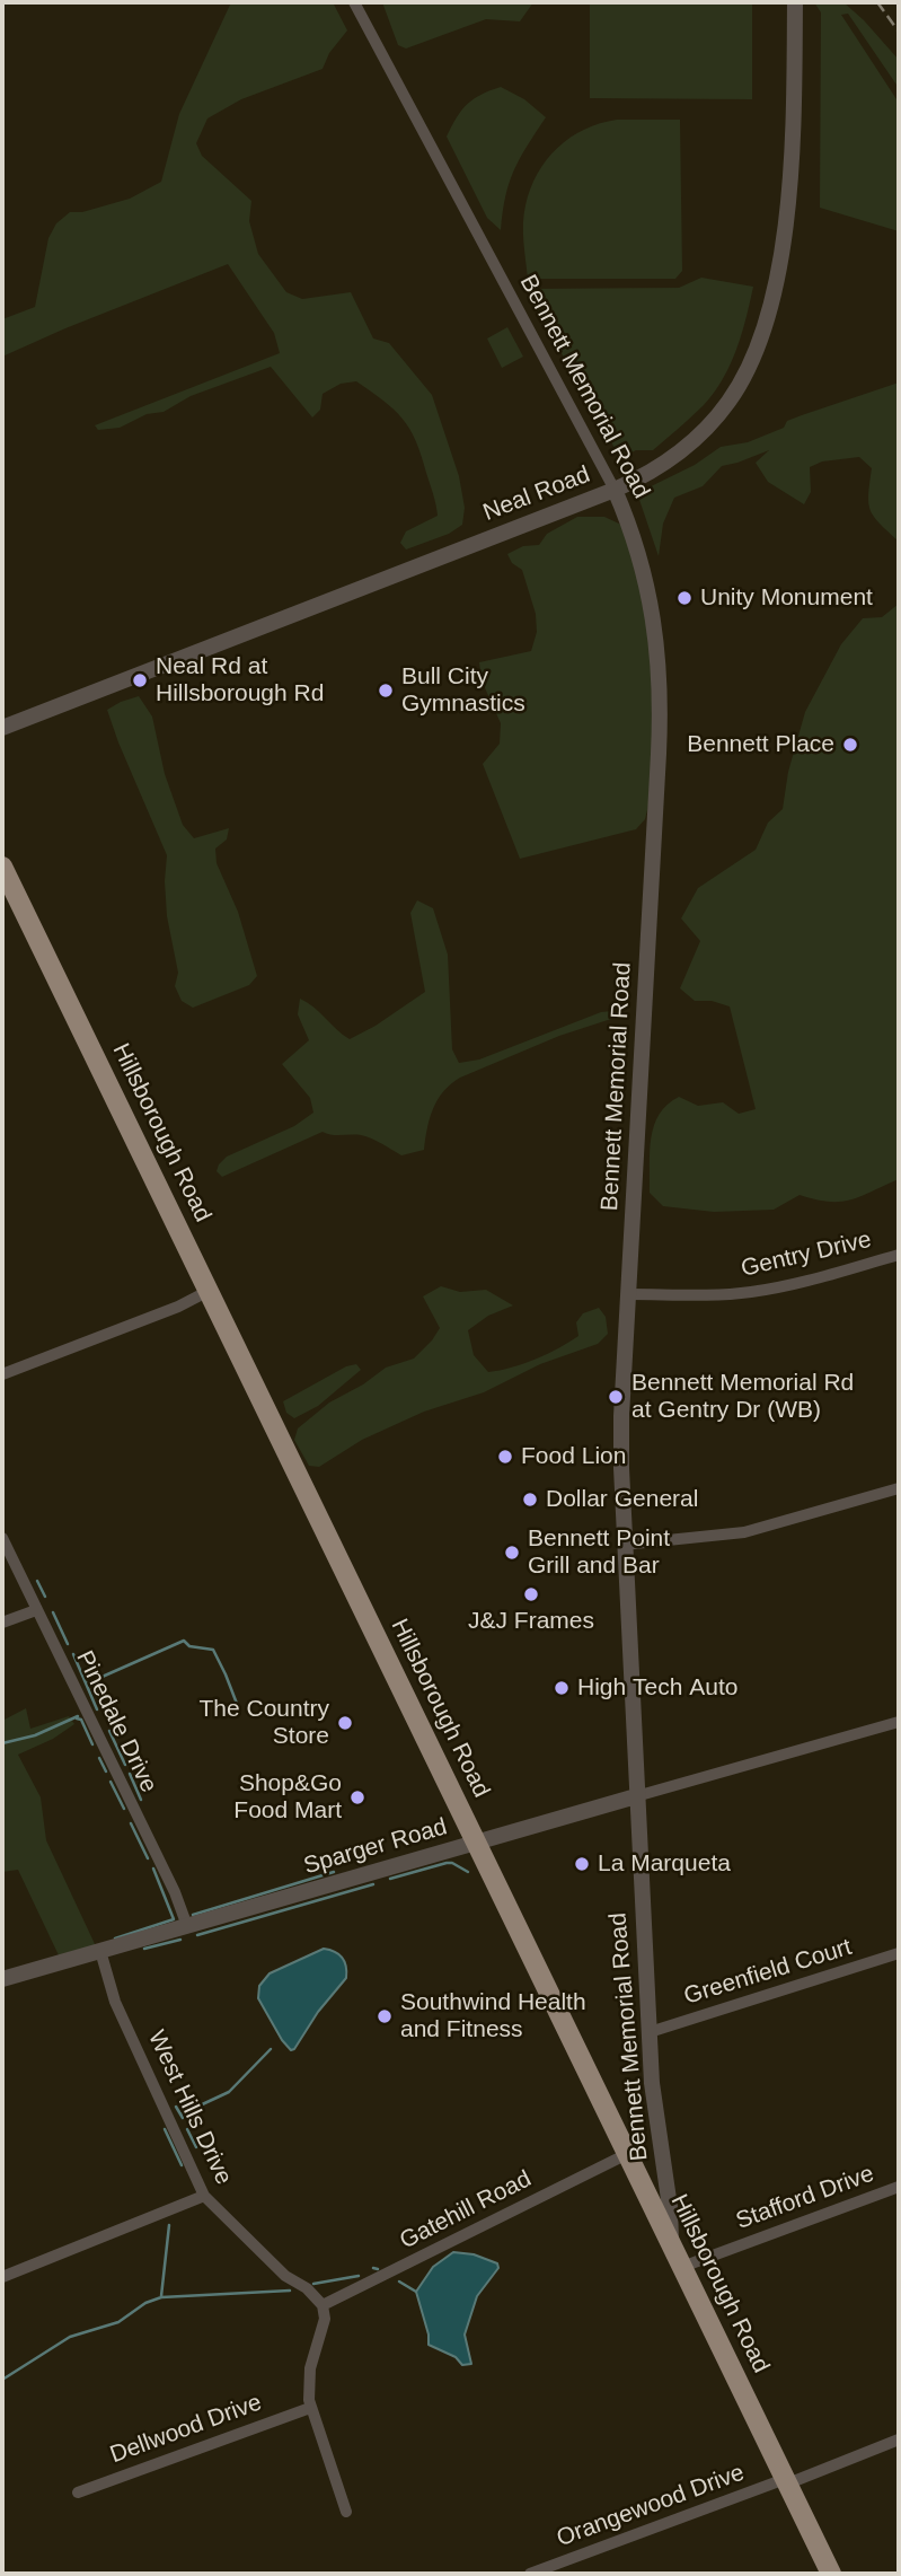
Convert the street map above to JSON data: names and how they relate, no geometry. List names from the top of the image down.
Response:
{
  "streets": {
    "main road": ["Hillsborough Road"],
    "street": [
      "Bennett Memorial Road",
      "Neal Road",
      "Gentry Drive",
      "Pinedale Drive",
      "Sparger Road",
      "Greenfield Court",
      "West Hills Drive",
      "Stafford Drive",
      "Gatehill Road",
      "Dellwood Drive",
      "Orangewood Drive"
    ]
  },
  "crossings": [
    ["Bennett Memorial Road", "Neal Road"],
    ["Bennett Memorial Road", "Hillsborough Road"],
    ["Bennett Memorial Road", "Gentry Drive"],
    ["Bennett Memorial Road", "Sparger Road"],
    ["Bennett Memorial Road", "Greenfield Court"],
    ["Hillsborough Road", "Sparger Road"],
    ["Hillsborough Road", "Stafford Drive"],
    ["Hillsborough Road", "Gatehill Road"],
    ["Hillsborough Road", "Orangewood Drive"],
    ["Pinedale Drive", "Sparger Road"],
    ["Sparger Road", "West Hills Drive"],
    ["West Hills Drive", "Gatehill Road"]
  ],
  "places": [
    "Unity Monument",
    "Neal Rd at Hillsborough Rd",
    "Bull City Gymnastics",
    "Bennett Place",
    "Bennett Memorial Rd at Gentry Dr (WB)",
    "Food Lion",
    "Dollar General",
    "Bennett Point Grill and Bar",
    "J&J Frames",
    "High Tech Auto",
    "The Country Store",
    "Shop&Go Food Mart",
    "La Marqueta",
    "Southwind Health and Fitness"
  ]
}
